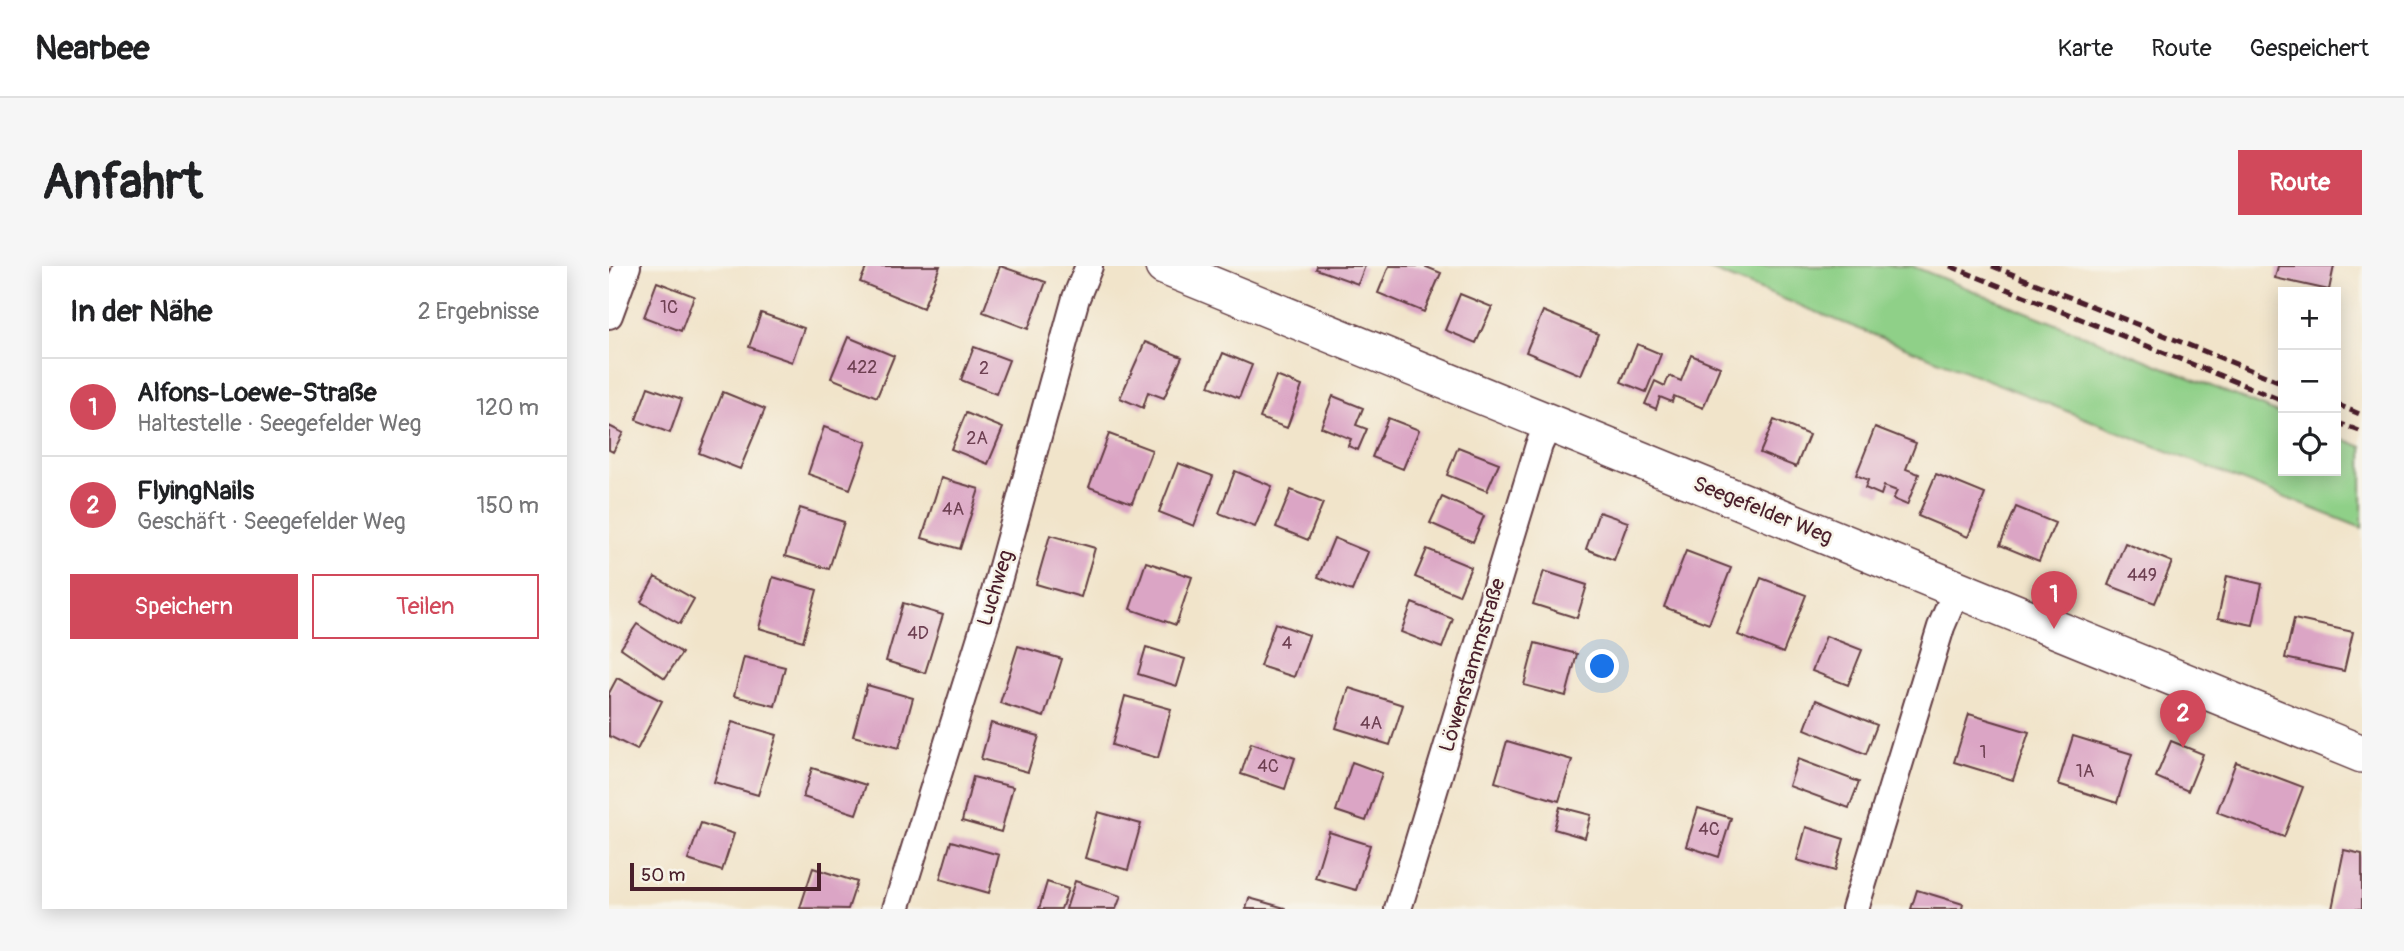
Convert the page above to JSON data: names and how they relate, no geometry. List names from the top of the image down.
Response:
{
  "streets": {
    "street": ["Seegefelder Weg", "Luchweg", "Löwenstammstraße"]
  },
  "crossings": [
    ["Seegefelder Weg", "Löwenstammstraße"]
  ],
  "house_numbers": [
    "1C",
    "422",
    "2",
    "2A",
    "4A",
    "449",
    "4D",
    "4",
    "4A",
    "1",
    "4C",
    "1A",
    "4C"
  ],
  "scale_bar": "50 m",
  "page": {
    "header": "Nearbee",
    "nav": ["Karte", "Route", "Gespeichert"],
    "buttons": [
      "Route",
      ["Speichern", "Teilen"]
    ],
    "title": "Anfahrt",
    "heading": ["In der Nähe", "2 Ergebnisse"],
    "map_buttons": ["+", "−"],
    "list": [
      {
        "mark": "1",
        "name": "Alfons-Loewe-Straße",
        "note": "Haltestelle · Seegefelder Weg",
        "value": "120 m"
      },
      {
        "mark": "2",
        "name": "FlyingNails",
        "note": "Geschäft · Seegefelder Weg",
        "value": "150 m"
      }
    ],
    "pins": ["1", "2"],
    "scale": "50 m"
  }
}
